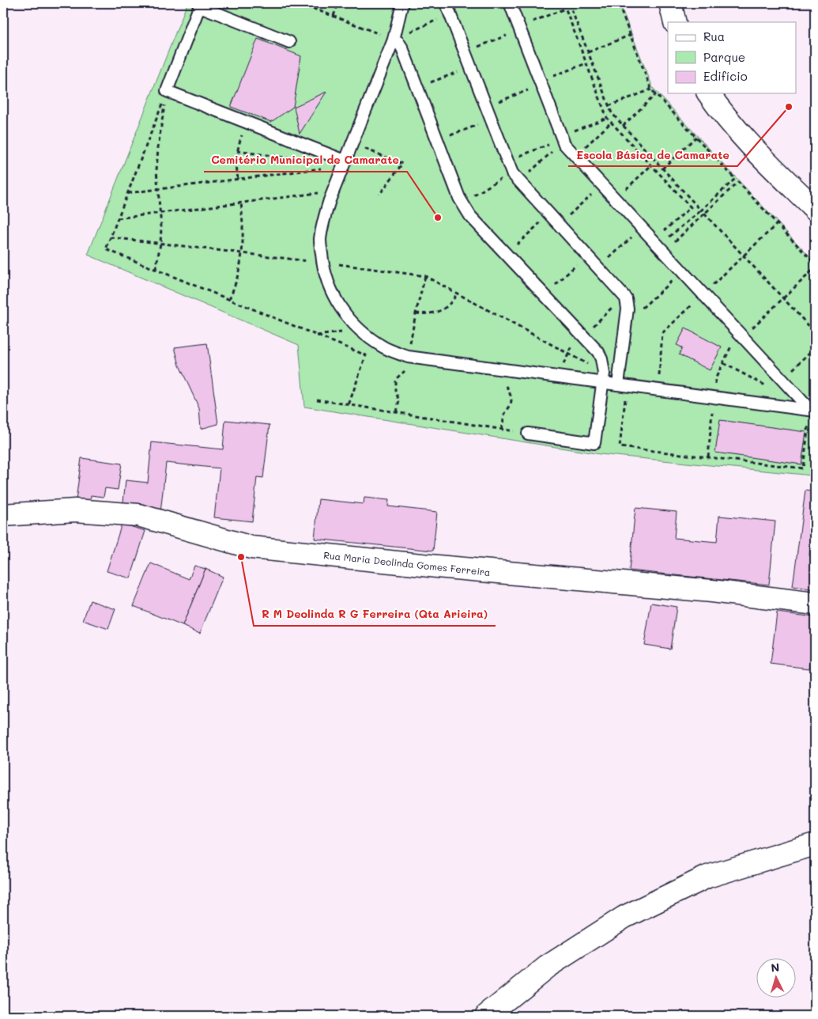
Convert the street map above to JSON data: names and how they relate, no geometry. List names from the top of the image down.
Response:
{
  "streets": {
    "street": ["Rua Maria Deolinda Gomes Ferreira"]
  },
  "places": ["Escola Básica de Camarate", "Cemitério Municipal de Camarate", "R M Deolinda R G Ferreira (Qta Arieira)"],
  "legend": ["Rua", "Parque", "Edifício"],
  "north": "top"
}
